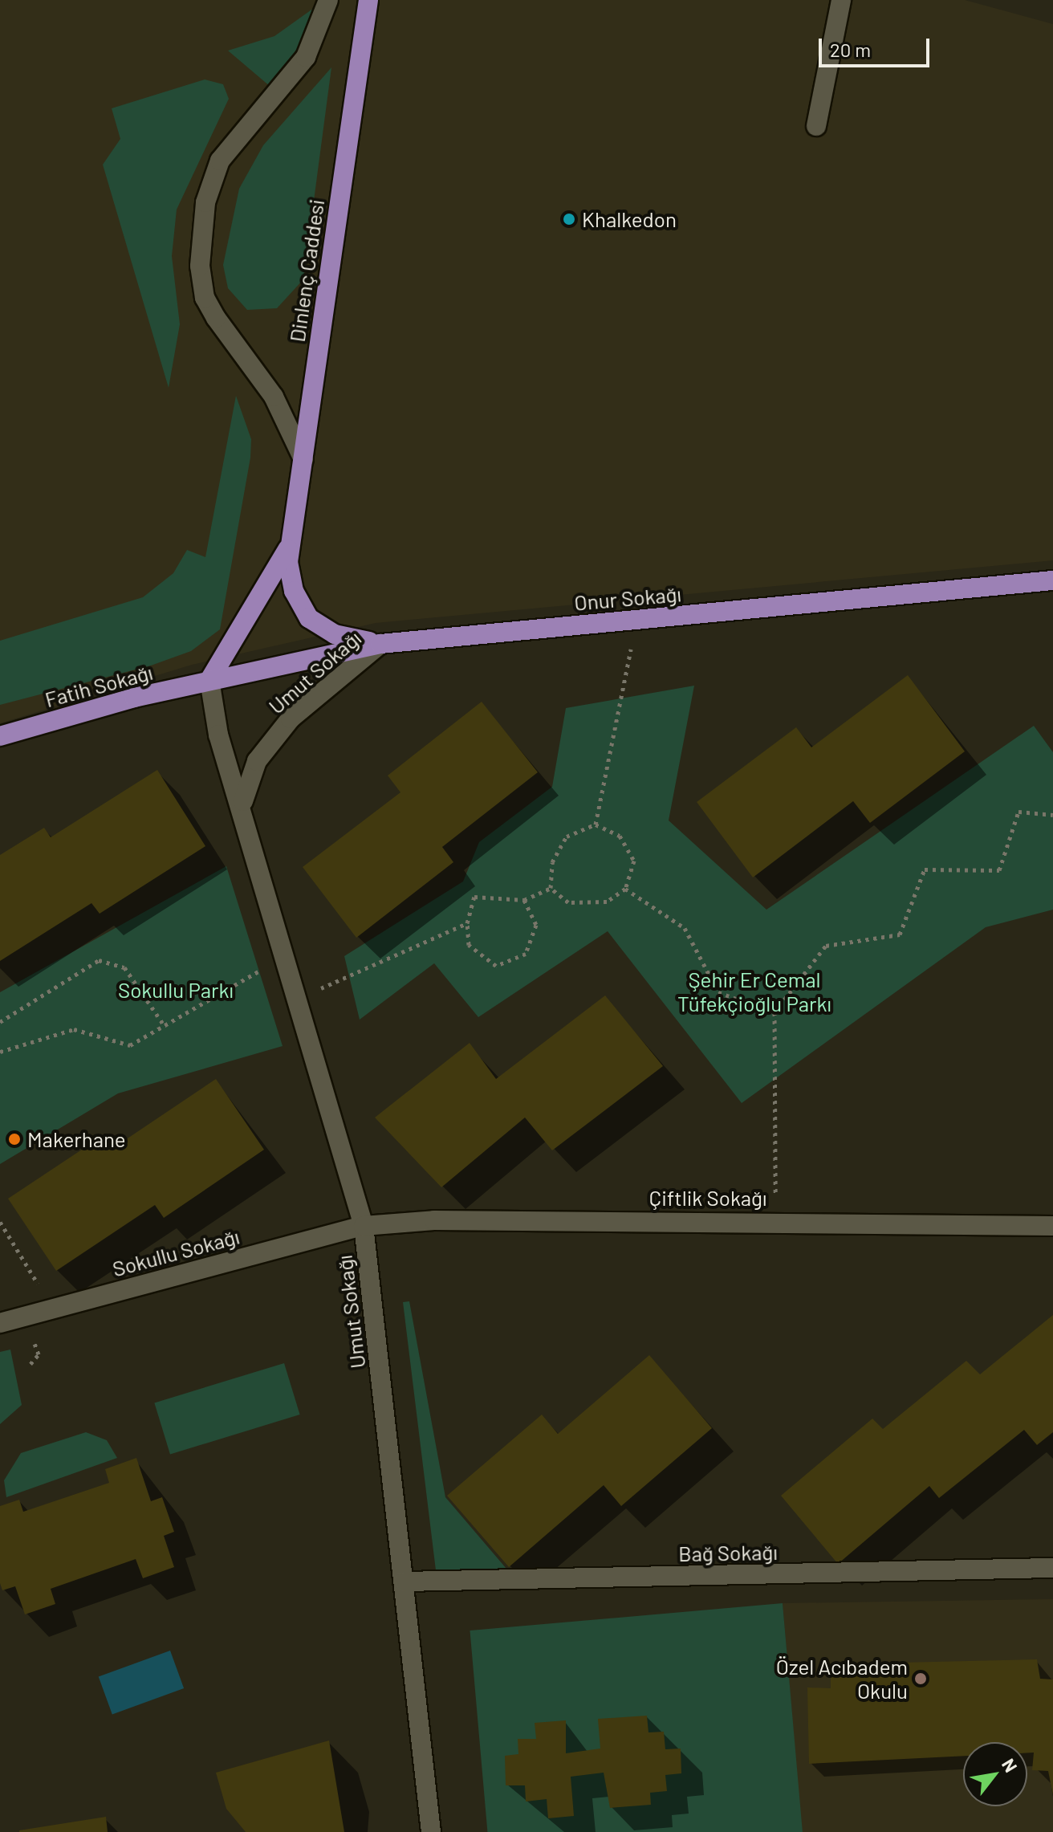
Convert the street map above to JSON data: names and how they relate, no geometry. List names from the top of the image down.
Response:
{
  "streets": {
    "main road": ["Dinlenç Caddesi", "Onur Sokağı", "Fatih Sokağı"],
    "street": [
      "Umut Sokağı",
      "Çiftlik Sokağı",
      "Sokullu Sokağı",
      "Bağ Sokağı"
    ]
  },
  "crossings": [
    ["Dinlenç Caddesi", "Onur Sokağı"],
    ["Dinlenç Caddesi", "Umut Sokağı"],
    ["Dinlenç Caddesi", "Fatih Sokağı"],
    ["Onur Sokağı", "Umut Sokağı"],
    ["Onur Sokağı", "Fatih Sokağı"],
    ["Umut Sokağı", "Fatih Sokağı"],
    ["Umut Sokağı", "Çiftlik Sokağı"],
    ["Umut Sokağı", "Sokullu Sokağı"],
    ["Umut Sokağı", "Bağ Sokağı"],
    ["Çiftlik Sokağı", "Sokullu Sokağı"]
  ],
  "parks": ["Şehir Er Cemal Tüfekçioğlu Parkı", "Sokullu Parkı"],
  "places": ["Khalkedon", "Makerhane", "Özel Acıbadem Okulu"],
  "scale_bar": "20 m",
  "north": "top right"
}
